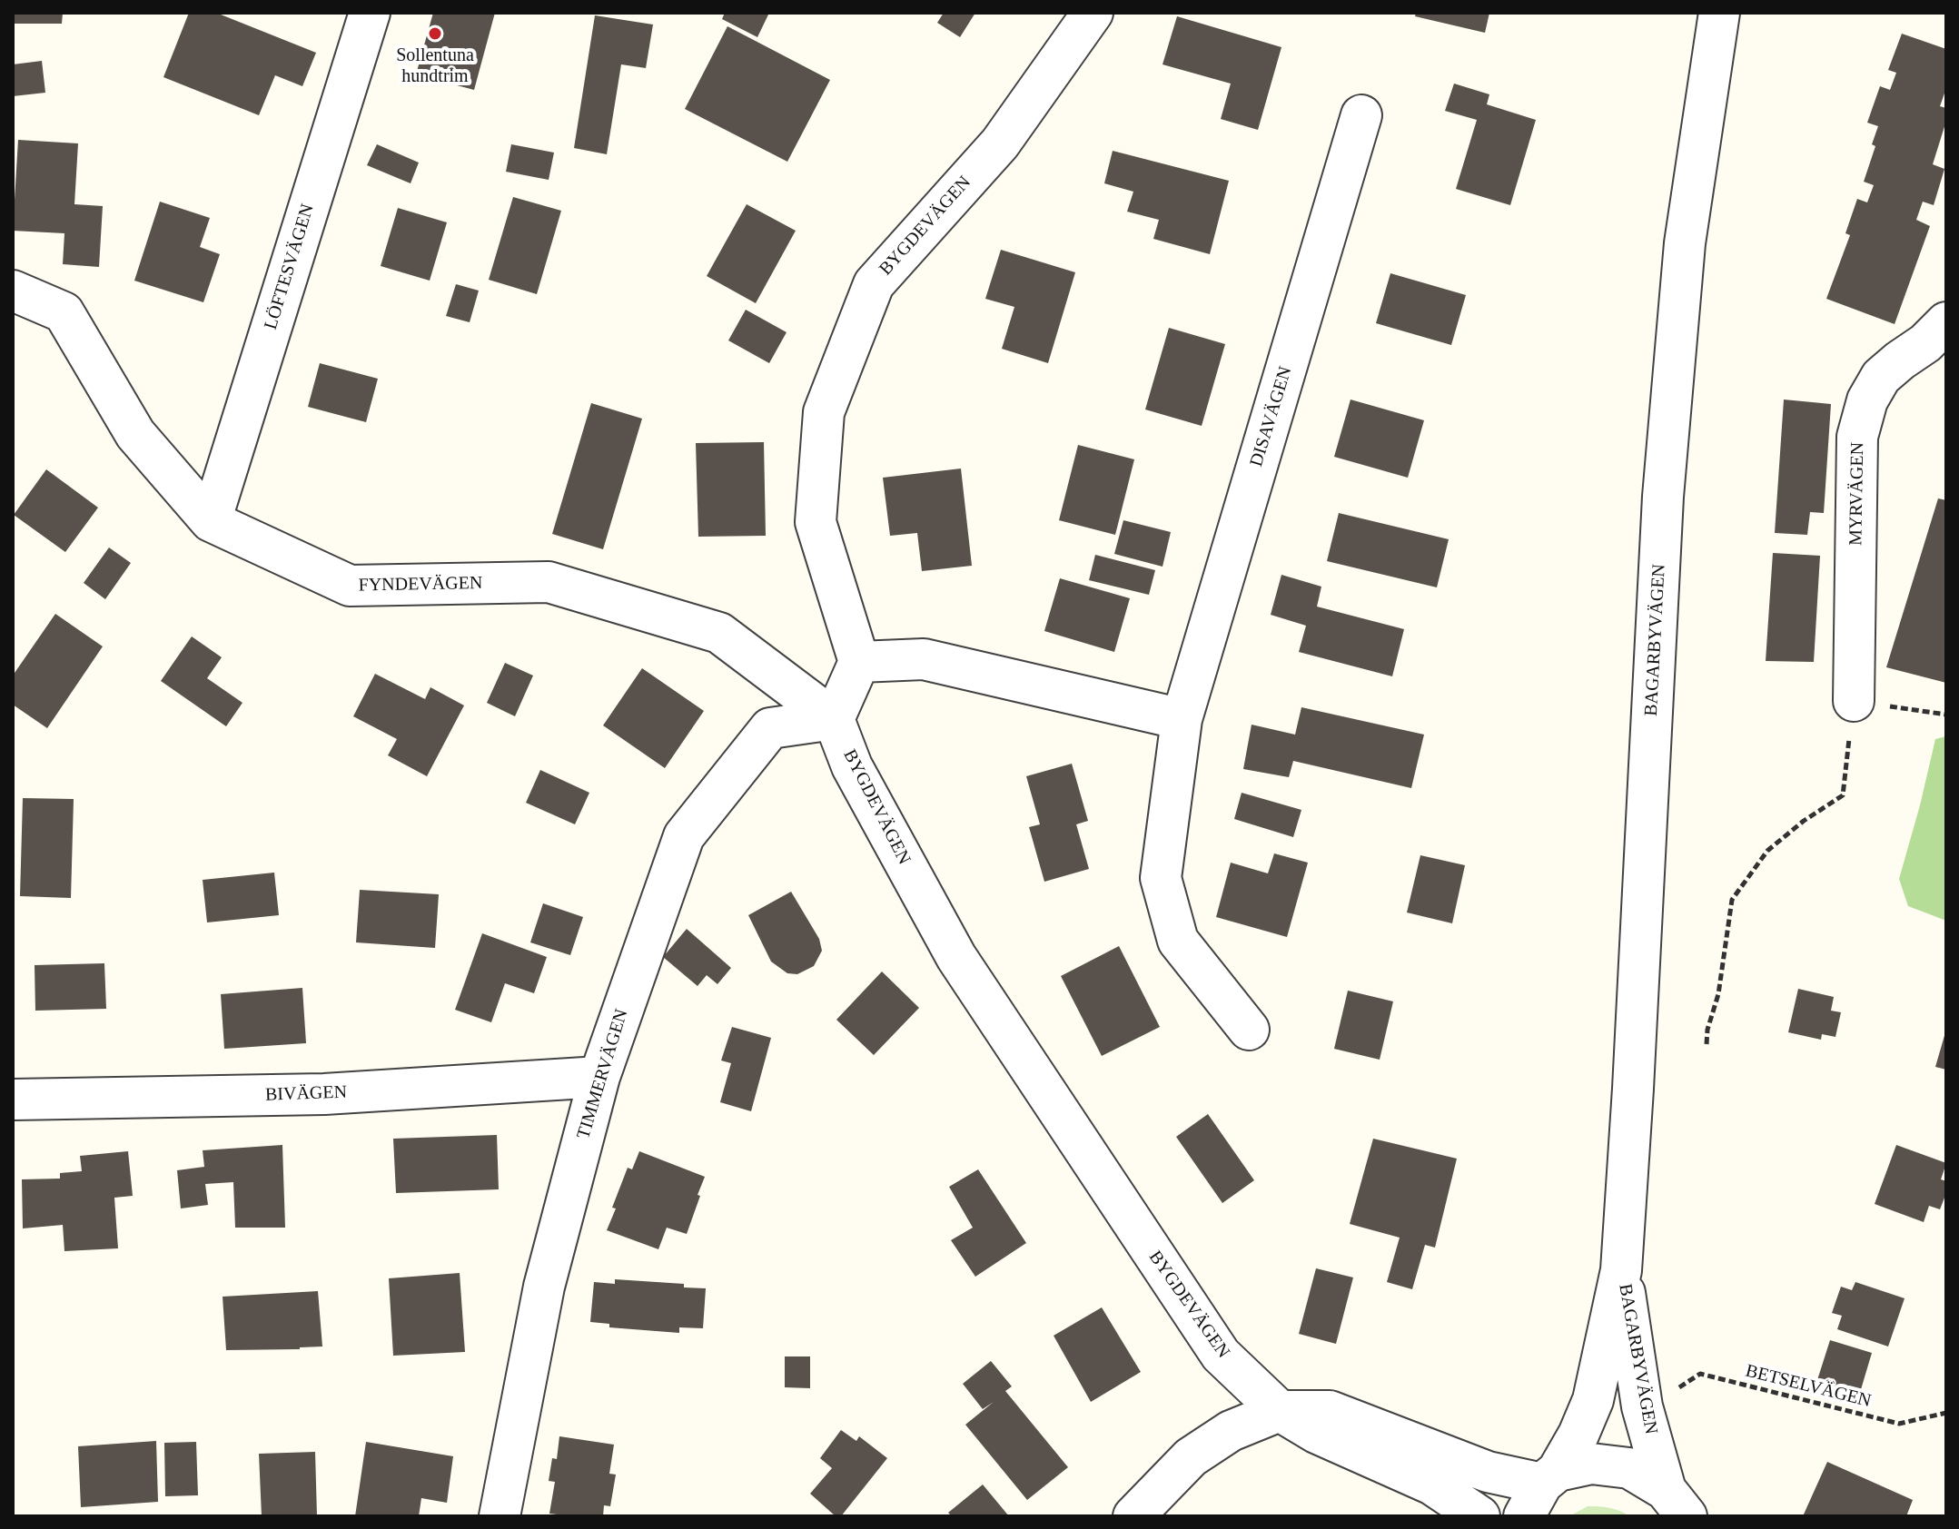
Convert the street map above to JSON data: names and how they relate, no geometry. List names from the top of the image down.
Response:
{
  "streets": {
    "street": [
      "BYGDEVÄGEN",
      "LÖFTESVÄGEN",
      "DISAVÄGEN",
      "MYRVÄGEN",
      "FYNDEVÄGEN",
      "BAGARBYVÄGEN",
      "TIMMERVÄGEN",
      "BIVÄGEN"
    ],
    "path": ["BETSELVÄGEN"]
  },
  "crossings": [
    ["BYGDEVÄGEN", "FYNDEVÄGEN"],
    ["BYGDEVÄGEN", "TIMMERVÄGEN"],
    ["LÖFTESVÄGEN", "FYNDEVÄGEN"],
    ["FYNDEVÄGEN", "TIMMERVÄGEN"],
    ["TIMMERVÄGEN", "BIVÄGEN"]
  ],
  "places": ["Sollentuna hundtrim"]
}
